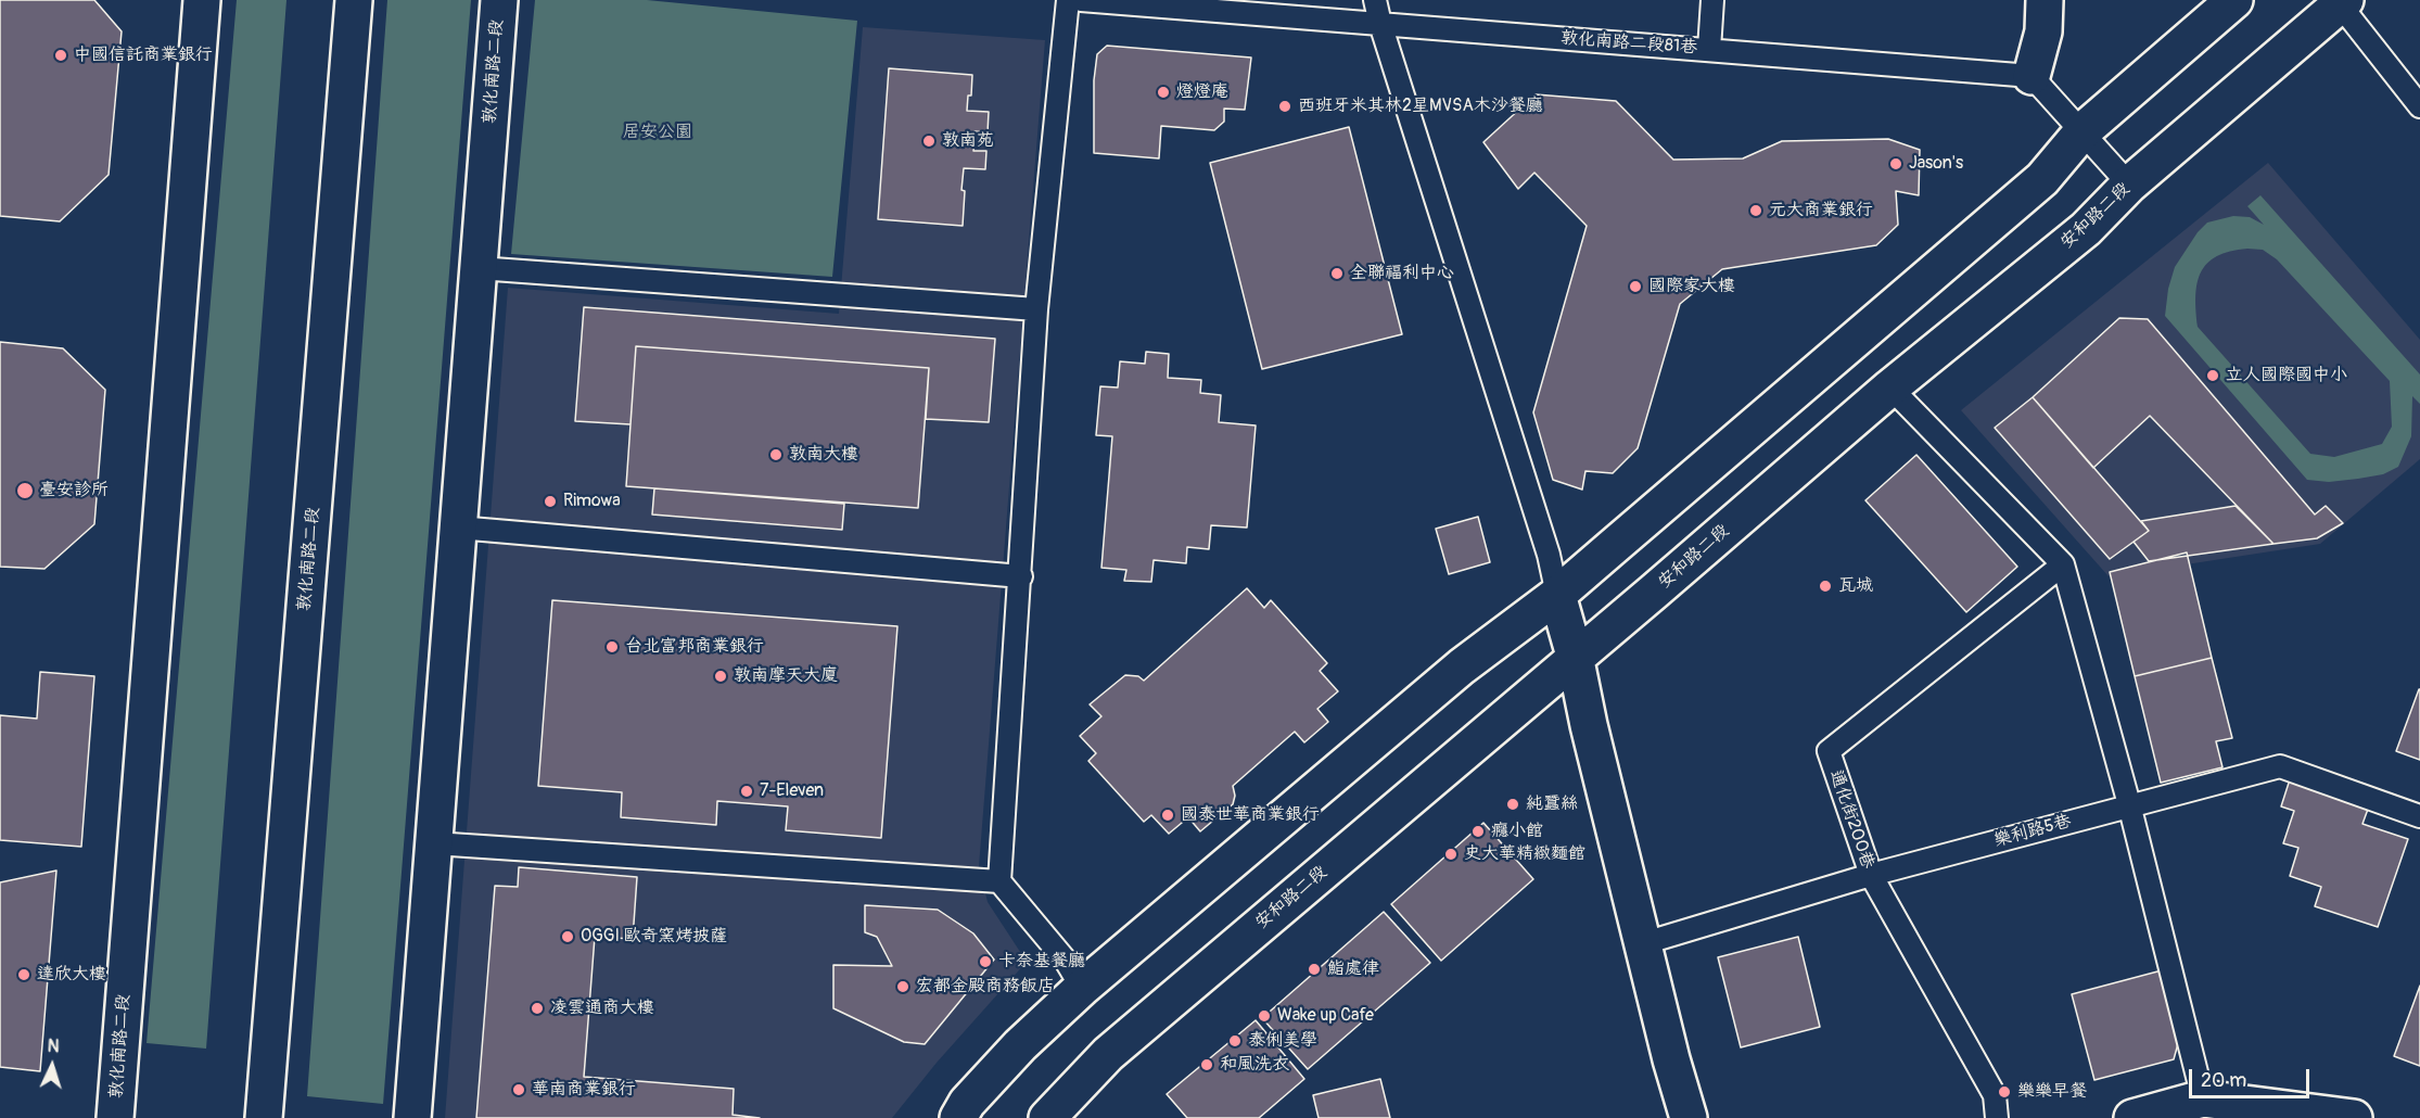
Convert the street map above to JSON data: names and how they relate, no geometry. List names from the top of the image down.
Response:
{
  "streets": {
    "street": ["敦化南路二段", "安和路二段"],
    "lane": ["敦化南路二段81巷", "通化街200巷", "樂利路5巷"]
  },
  "crossings": [
    ["通化街200巷", "樂利路5巷"]
  ],
  "parks": ["居安公園"],
  "places": [
    "中國信託商業銀行",
    "燈燈庵",
    "西班牙米其林2星MVSA木沙餐廳",
    "敦南苑",
    "Jason's",
    "元大商業銀行",
    "全聯福利中心",
    "國際家大樓",
    "立人國際國中小",
    "敦南大樓",
    "臺安診所",
    "Rimowa",
    "瓦城",
    "台北富邦商業銀行",
    "敦南摩天大廈",
    "7-Eleven",
    "純蠶絲",
    "國泰世華商業銀行",
    "癮小館",
    "史大華精緻麵館",
    "OGGI 歐奇窯烤披薩",
    "卡奈基餐廳",
    "鮨處律",
    "達欣大樓",
    "宏都金殿商務飯店",
    "凌雲通商大樓",
    "Wake up Cafe",
    "泰俐美學",
    "和風洗衣",
    "華南商業銀行",
    "樂樂早餐"
  ],
  "scale_bar": "20 m",
  "north": "top"
}
